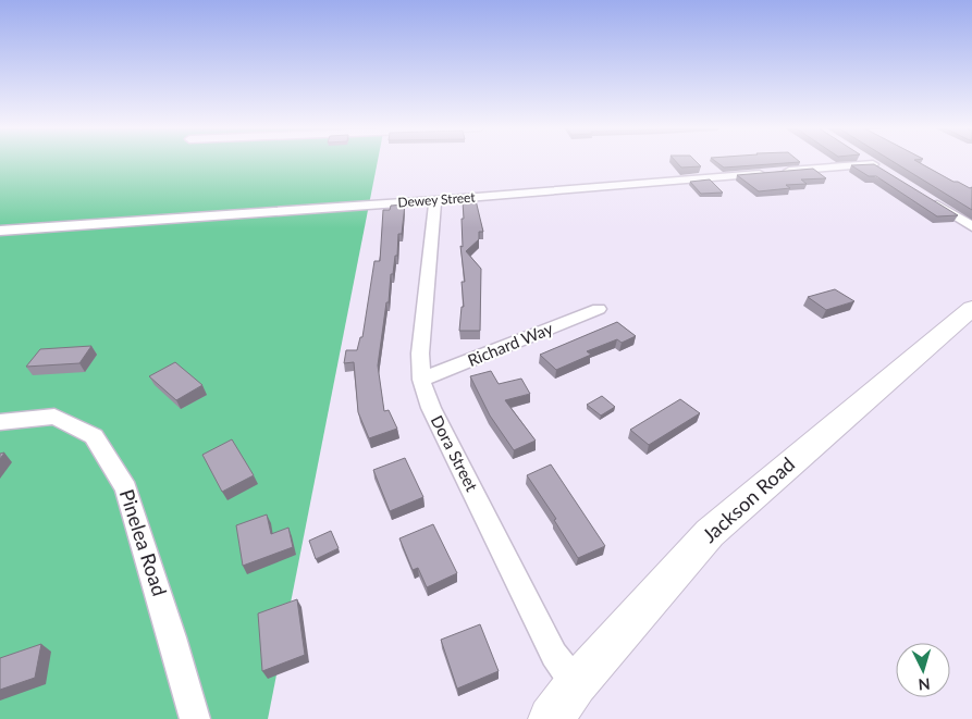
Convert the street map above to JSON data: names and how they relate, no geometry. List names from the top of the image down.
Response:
{
  "streets": {
    "main road": ["Jackson Road"],
    "street": [
      "Dewey Street",
      "Richard Way",
      "Dora Street",
      "Pinelea Road"
    ]
  },
  "crossings": [
    ["Dewey Street", "Dora Street"],
    ["Richard Way", "Dora Street"],
    ["Dora Street", "Jackson Road"]
  ],
  "north": "bottom"
}
